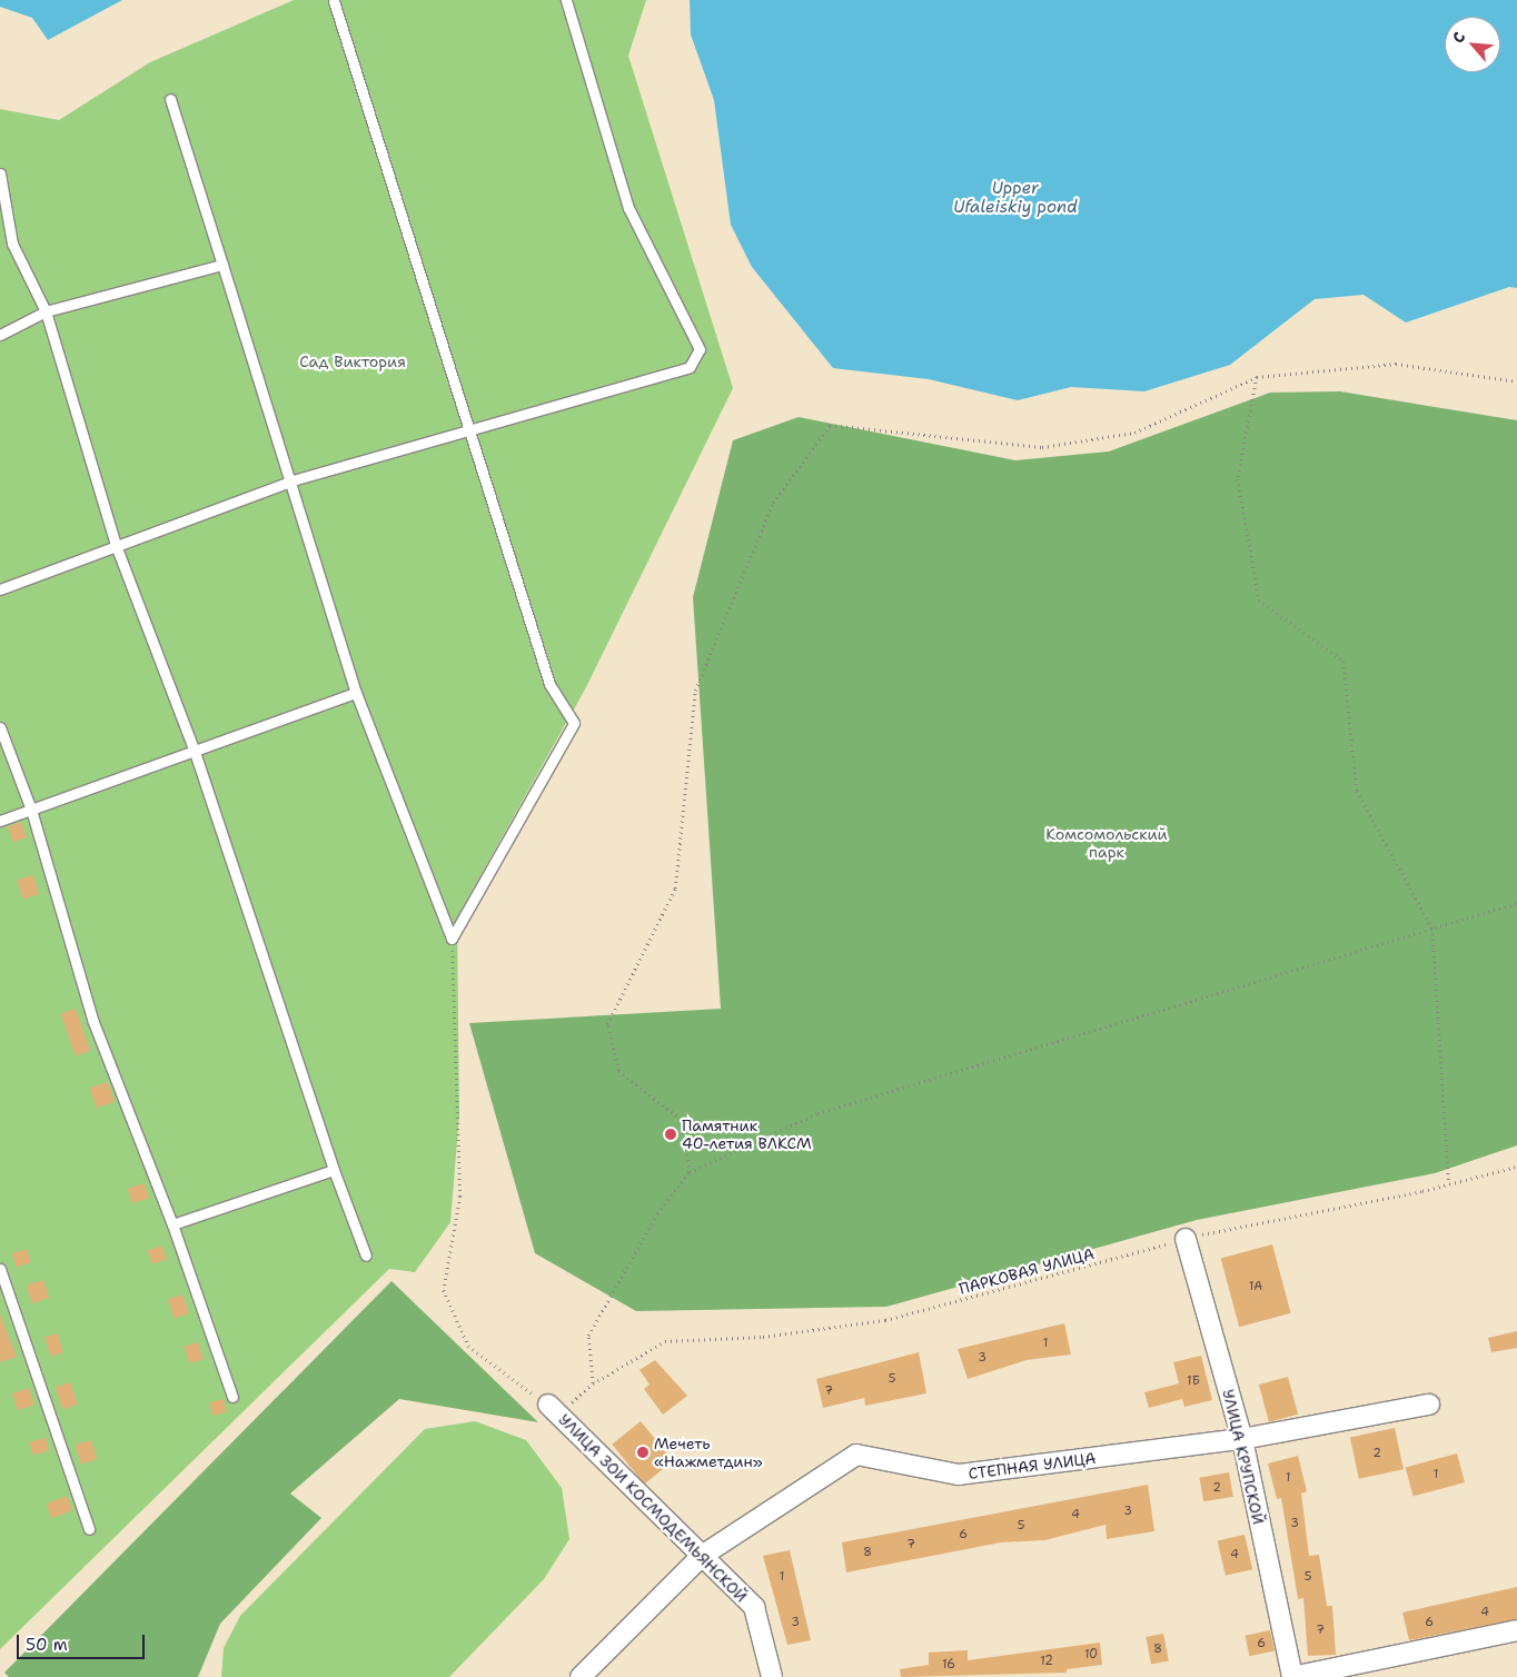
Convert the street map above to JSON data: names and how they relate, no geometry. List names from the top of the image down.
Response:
{
  "streets": {
    "street": ["УЛИЦА КРУПСКОЙ", "СТЕПНАЯ УЛИЦА", "УЛИЦА ЗОИ КОСМОДЕМЬЯНСКОЙ"],
    "path": ["ПАРКОВАЯ УЛИЦА"]
  },
  "crossings": [
    ["ПАРКОВАЯ УЛИЦА", "УЛИЦА КРУПСКОЙ"],
    ["ПАРКОВАЯ УЛИЦА", "УЛИЦА ЗОИ КОСМОДЕМЬЯНСКОЙ"],
    ["УЛИЦА КРУПСКОЙ", "СТЕПНАЯ УЛИЦА"],
    ["СТЕПНАЯ УЛИЦА", "УЛИЦА ЗОИ КОСМОДЕМЬЯНСКОЙ"]
  ],
  "water": ["Upper Ufaleiskiy pond"],
  "parks": ["Сад Виктория", "Комсомольский парк"],
  "places": ["Памятник 40-летия ВЛКСМ", "Мечеть «Нажметдин»"],
  "house_numbers": [
    "1А",
    "1",
    "3",
    "5",
    "1Б",
    "7",
    "2",
    "1",
    "1",
    "2",
    "3",
    "4",
    "3",
    "5",
    "6",
    "7",
    "8",
    "4",
    "1",
    "5",
    "4",
    "3",
    "6",
    "7",
    "6",
    "8",
    "10",
    "12",
    "16"
  ],
  "scale_bar": "50 m",
  "north": "top left"
}
